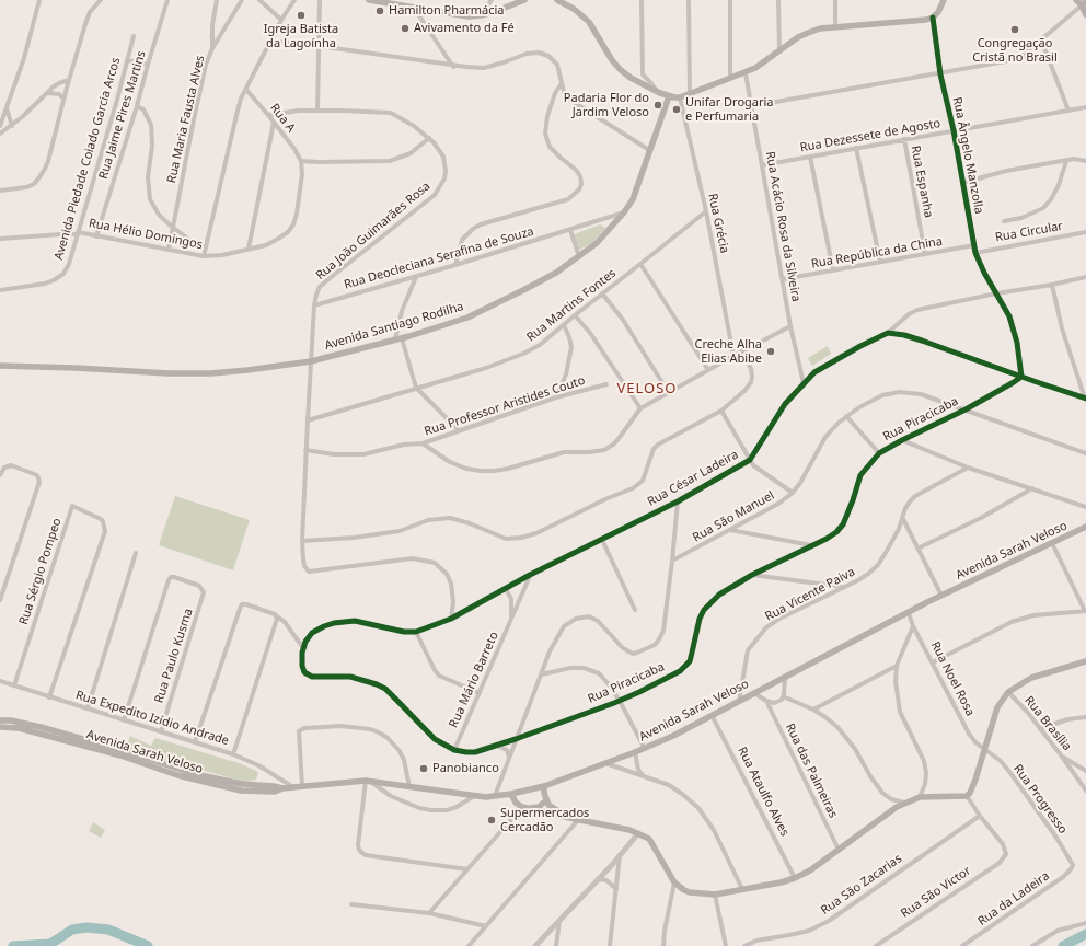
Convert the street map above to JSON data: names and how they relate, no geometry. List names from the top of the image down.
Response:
{
  "streets": {
    "main road": ["Avenida Santiago Rodilha", "Avenida Sarah Veloso"],
    "street": [
      "Rua Jaime Pires Martins",
      "Rua A",
      "Rua Maria Fausta Alves",
      "Rua Dezessete de Agosto",
      "Rua Ângelo Manzolla",
      "Avenida Piedade Coiado Garcia Arcos",
      "Rua Espanha",
      "Rua Grécia",
      "Rua Acácio Rosa da Silveira",
      "Rua João Guimarães Rosa",
      "Rua Circular",
      "Rua Hélio Domingos",
      "Rua República da China",
      "Rua Deocleciana Serafina de Souza",
      "Rua Martins Fontes",
      "Rua Professor Aristides Couto",
      "Rua Piracicaba",
      "Rua César Ladeira",
      "Rua São Manuel",
      "Rua Sérgio Pompeo",
      "Rua Vicente Paiva",
      "Rua Paulo Kusma",
      "Rua Noel Rosa",
      "Rua Mário Barreto",
      "Rua Expedito Izídio Andrade",
      "Rua Brasília",
      "Rua das Palmeiras",
      "Rua Ataulfo Alves",
      "Rua Progresso",
      "Rua São Zacarias",
      "Rua São Victor",
      "Rua da Ladeira"
    ]
  },
  "crossings": [
    ["Rua Jaime Pires Martins", "Rua Hélio Domingos"],
    ["Rua A", "Rua João Guimarães Rosa"],
    ["Rua A", "Rua Hélio Domingos"],
    ["Rua Maria Fausta Alves", "Rua Hélio Domingos"],
    ["Rua Dezessete de Agosto", "Rua Ângelo Manzolla"],
    ["Rua Dezessete de Agosto", "Rua Espanha"],
    ["Rua Dezessete de Agosto", "Rua Acácio Rosa da Silveira"],
    ["Rua Ângelo Manzolla", "Rua Circular"],
    ["Rua Ângelo Manzolla", "Rua República da China"],
    ["Rua Ângelo Manzolla", "Rua Piracicaba"],
    ["Rua Ângelo Manzolla", "Rua César Ladeira"],
    ["Avenida Piedade Coiado Garcia Arcos", "Rua Hélio Domingos"],
    ["Rua Espanha", "Rua República da China"],
    ["Rua Grécia", "Rua Martins Fontes"],
    ["Rua Acácio Rosa da Silveira", "Rua República da China"],
    ["Rua Acácio Rosa da Silveira", "Rua César Ladeira"],
    ["Rua João Guimarães Rosa", "Rua Deocleciana Serafina de Souza"],
    ["Rua João Guimarães Rosa", "Rua Martins Fontes"],
    ["Rua João Guimarães Rosa", "Avenida Santiago Rodilha"],
    ["Rua João Guimarães Rosa", "Rua Professor Aristides Couto"],
    ["Rua João Guimarães Rosa", "Rua César Ladeira"],
    ["Rua Deocleciana Serafina de Souza", "Avenida Santiago Rodilha"],
    ["Rua Piracicaba", "Rua César Ladeira"],
    ["Rua Piracicaba", "Rua São Manuel"],
    ["Rua Piracicaba", "Rua Mário Barreto"],
    ["Rua César Ladeira", "Rua Mário Barreto"],
    ["Avenida Sarah Veloso", "Rua Vicente Paiva"],
    ["Avenida Sarah Veloso", "Rua Noel Rosa"],
    ["Avenida Sarah Veloso", "Rua Expedito Izídio Andrade"],
    ["Avenida Sarah Veloso", "Rua Ataulfo Alves"],
    ["Rua Sérgio Pompeo", "Rua Expedito Izídio Andrade"],
    ["Rua Paulo Kusma", "Rua Expedito Izídio Andrade"],
    ["Rua Noel Rosa", "Rua Progresso"],
    ["Rua Progresso", "Rua da Ladeira"],
    ["Rua São Zacarias", "Rua São Victor"]
  ],
  "districts": ["VELOSO"],
  "places": [
    "Hamilton Pharmácia",
    "Igreja Batista da Lagoínha",
    "Avivamento da Fé",
    "Congregação Cristã no Brasil",
    "Padaria Flor do Jardim Veloso",
    "Unifar Drogaria e Perfumaria",
    "Creche Alha Elias Abibe",
    "Panobianco",
    "Supermercados Cercadão"
  ]
}
